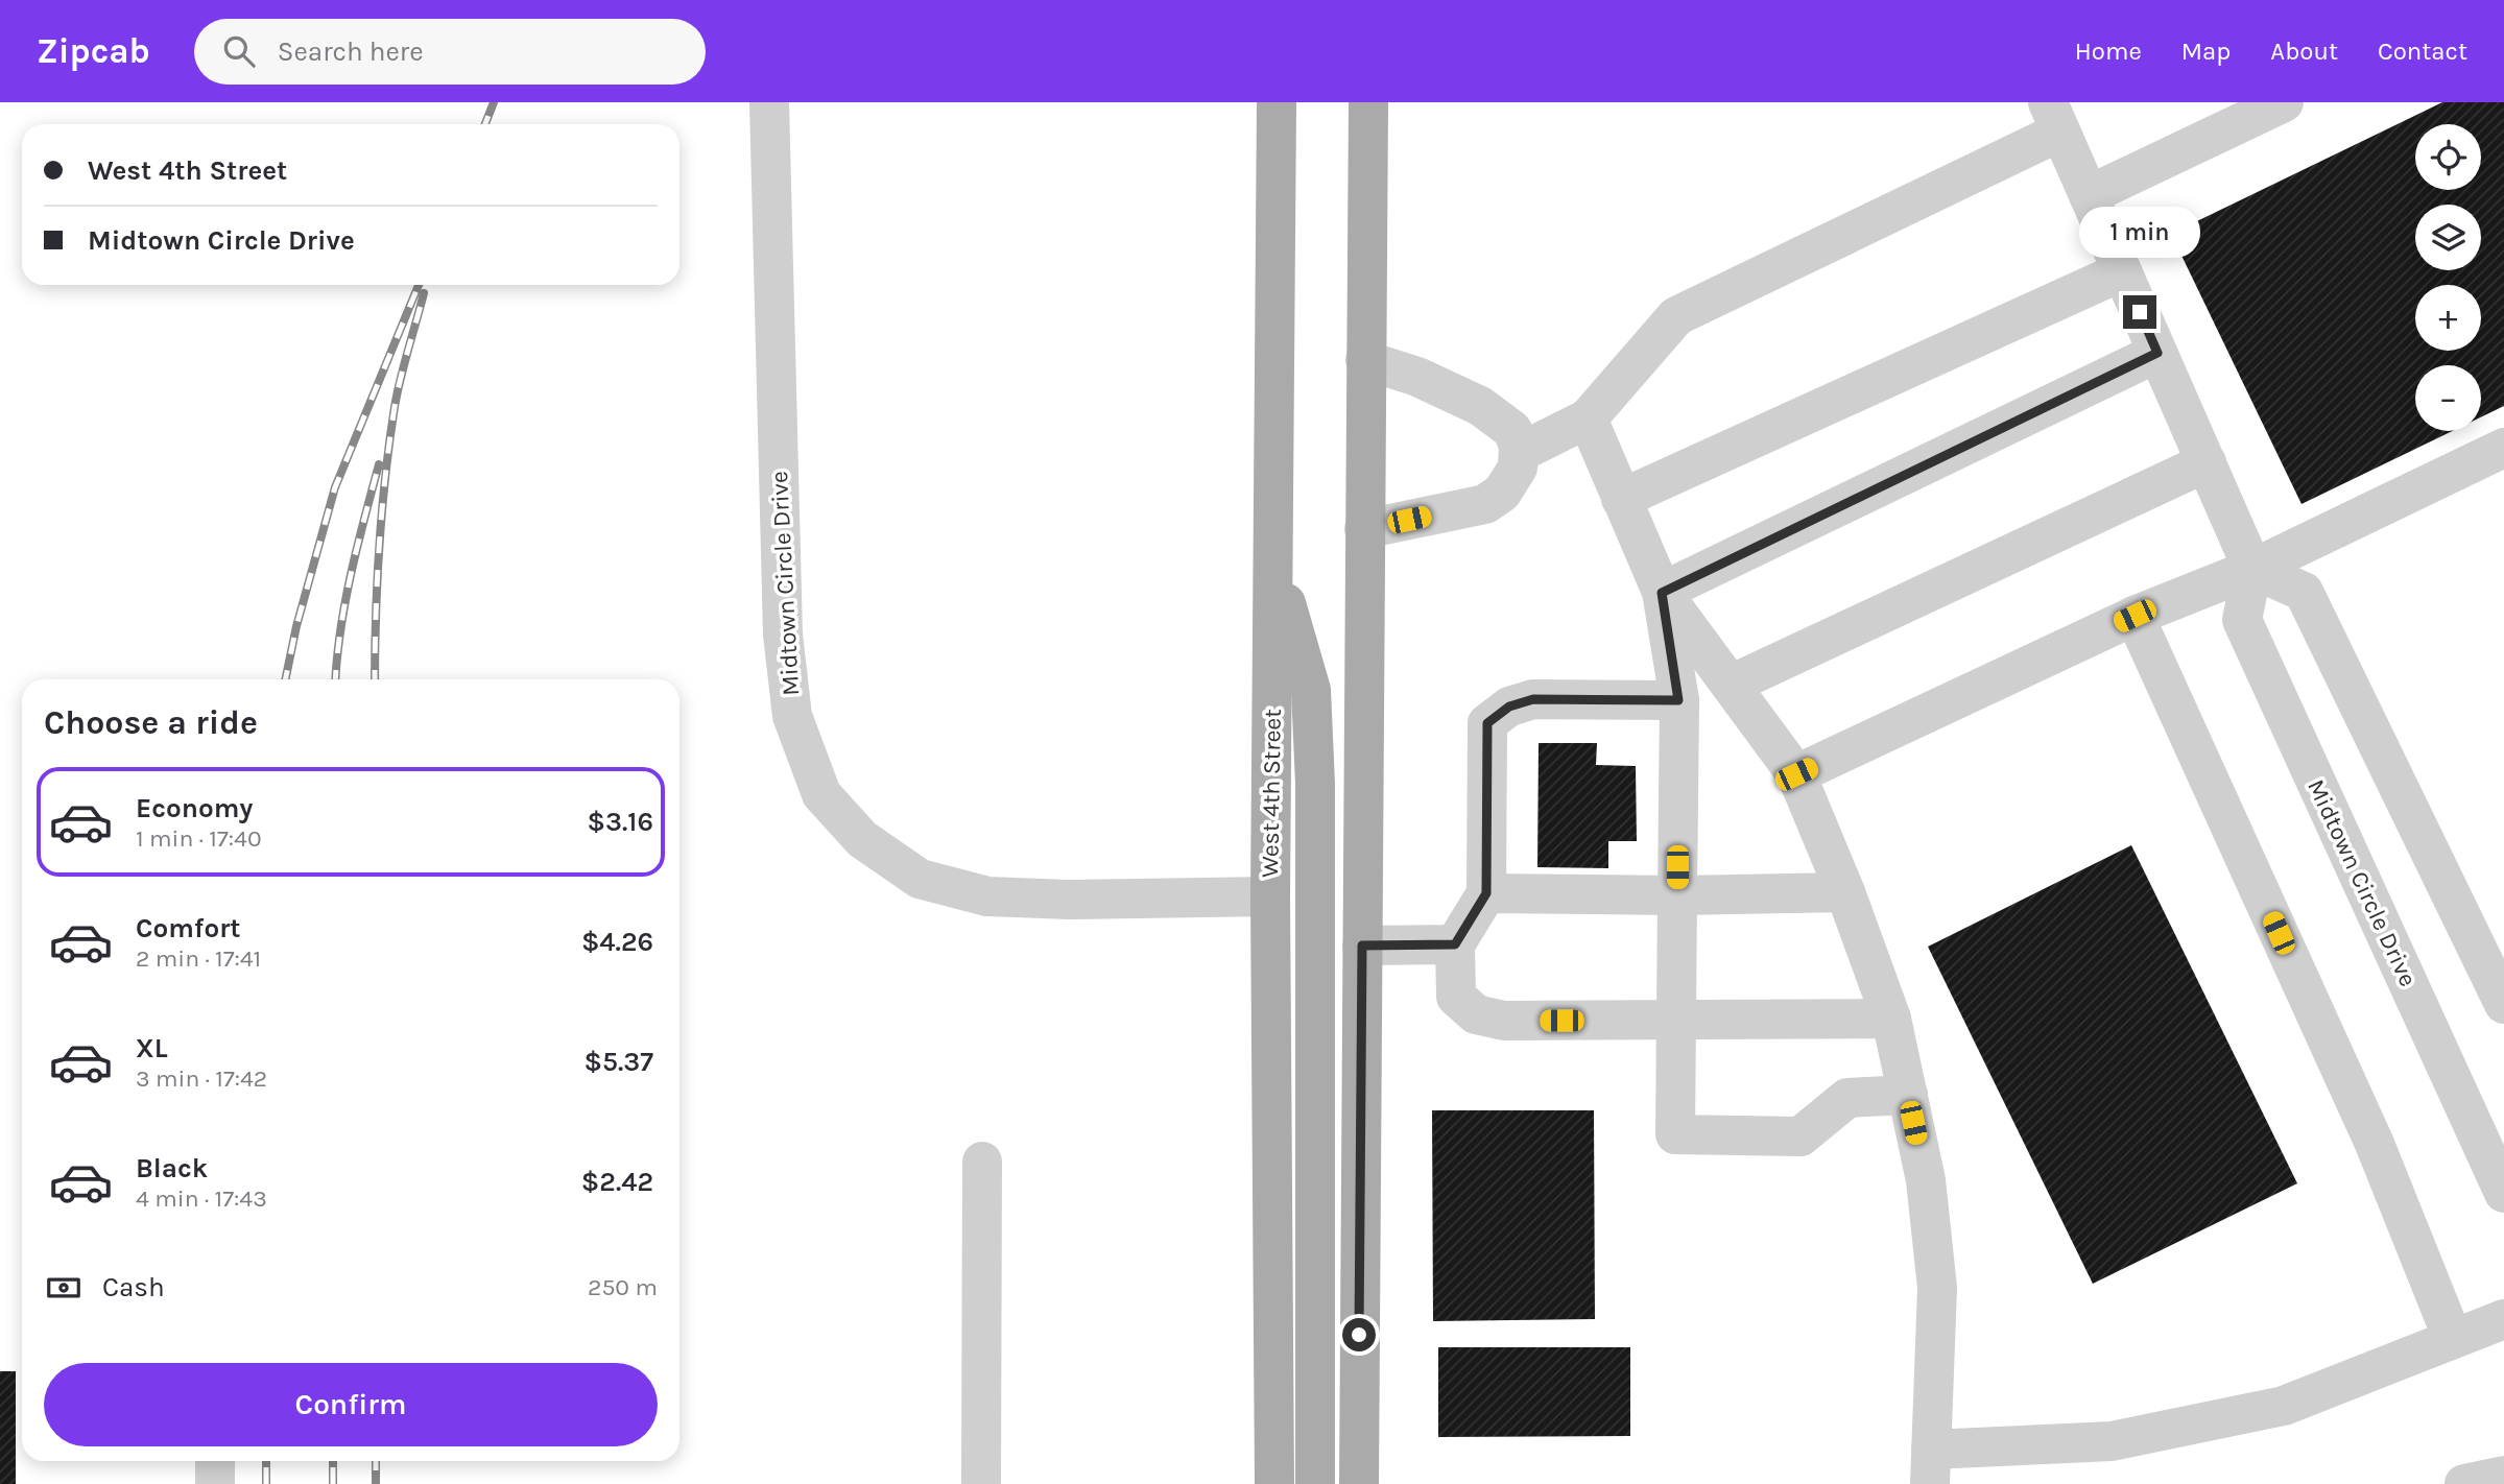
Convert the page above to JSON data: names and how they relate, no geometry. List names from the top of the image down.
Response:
{
  "streets": {
    "main road": ["West 4th Street"],
    "street": ["Midtown Circle Drive"]
  },
  "crossings": [
    ["Midtown Circle Drive", "West 4th Street"]
  ],
  "page": {
    "header": "Zipcab",
    "search": "Search here",
    "nav": [
      "Home",
      "Map",
      "About",
      "Contact"
    ],
    "map_buttons": ["+", "−"],
    "banner": ["West 4th Street", "Midtown Circle Drive"],
    "bubble": "1 min",
    "heading": "Choose a ride",
    "list": [
      {
        "name": "Economy",
        "note": "1 min · 17:40",
        "value": "$3.16"
      },
      {
        "name": "Comfort",
        "note": "2 min · 17:41",
        "value": "$4.26"
      },
      {
        "name": "XL",
        "note": "3 min · 17:42",
        "value": "$5.37"
      },
      {
        "name": "Black",
        "note": "4 min · 17:43",
        "value": "$2.42"
      }
    ],
    "pay": ["Cash", "250 m"],
    "buttons": "Confirm"
  }
}
